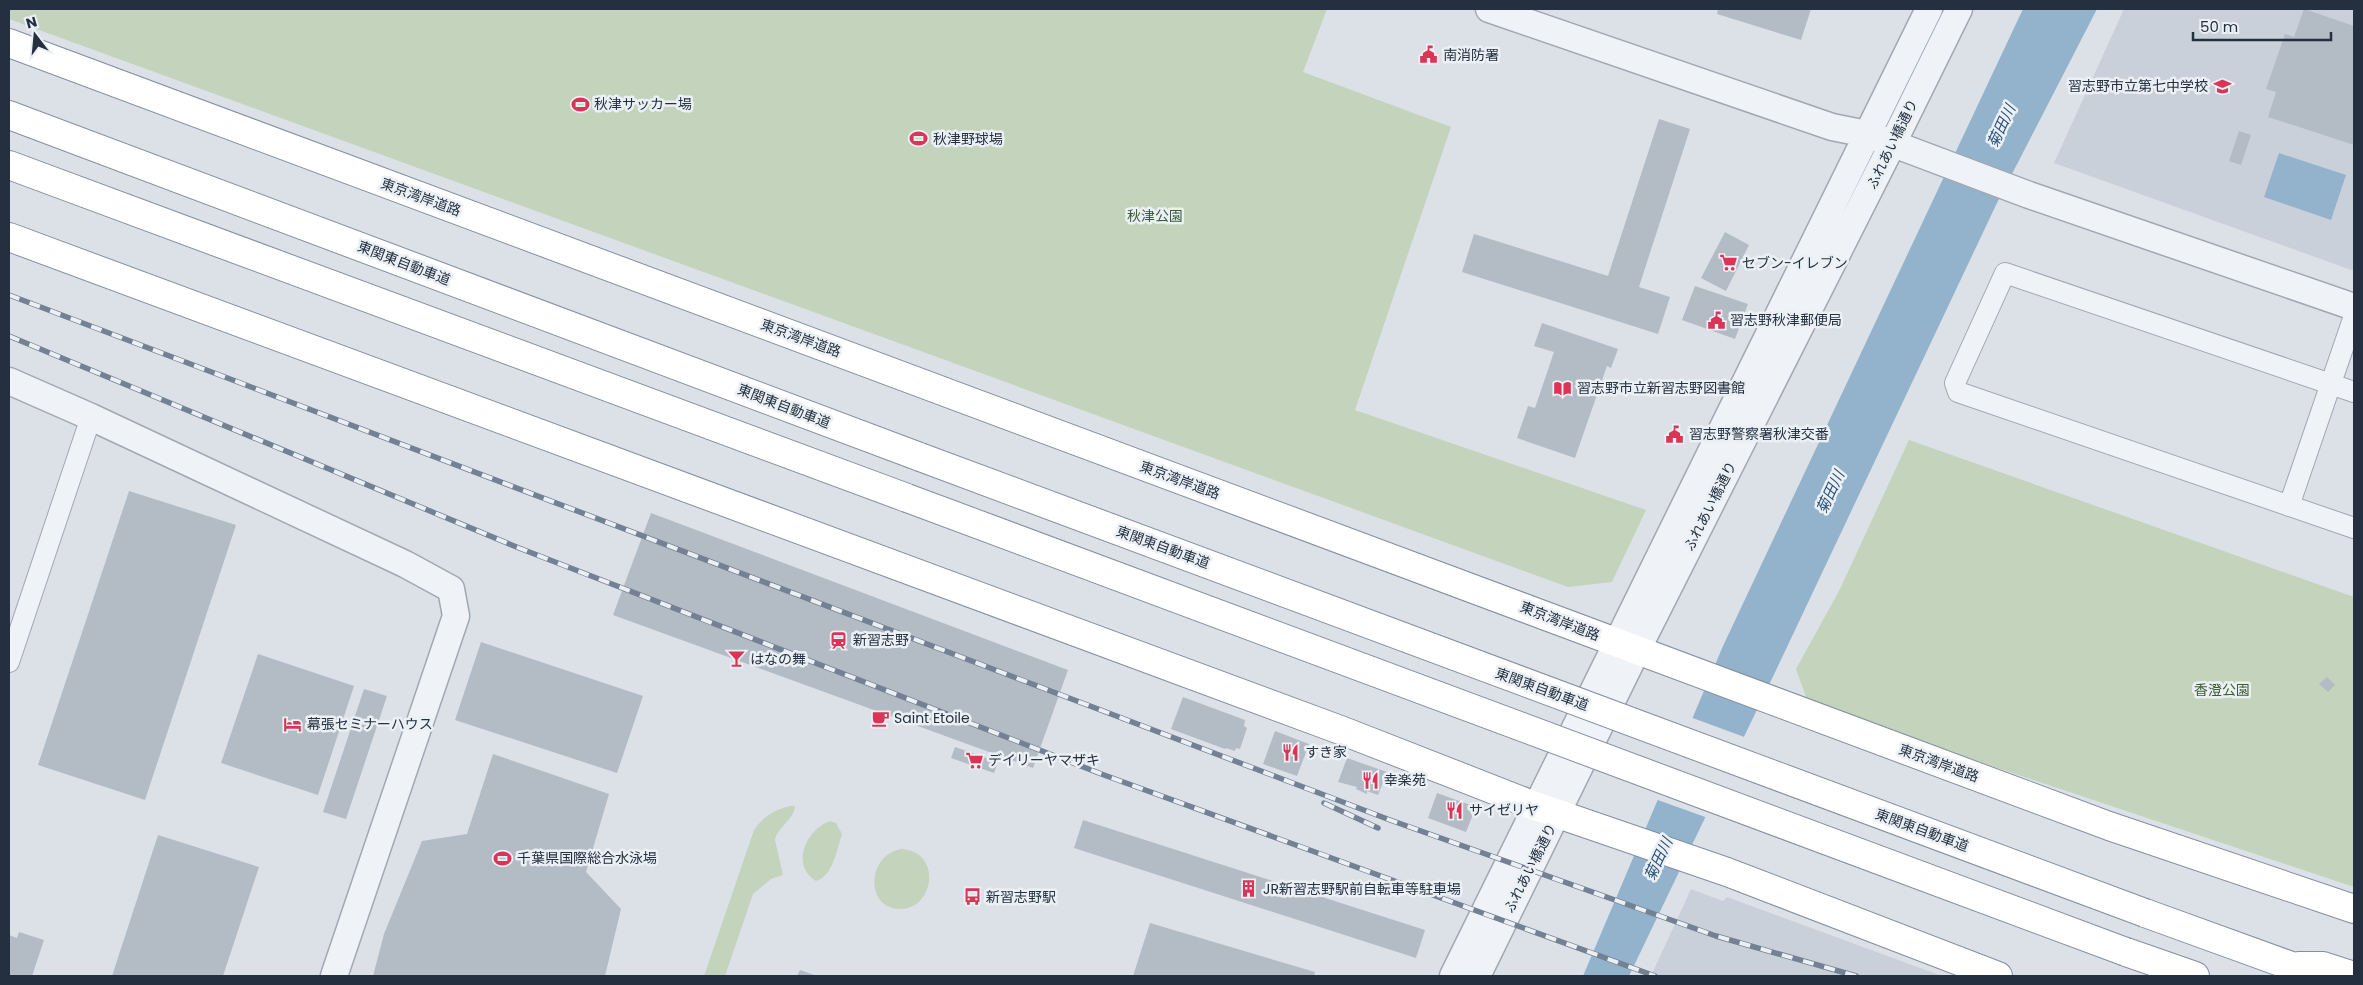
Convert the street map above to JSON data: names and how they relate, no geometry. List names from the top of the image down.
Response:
{
  "streets": {
    "highway": ["東京湾岸道路", "東関東自動車道"],
    "street": ["ふれあい橋通り"]
  },
  "crossings": [
    ["ふれあい橋通り", "東京湾岸道路"]
  ],
  "water": ["菊田川"],
  "parks": ["秋津公園", "香澄公園"],
  "places": {
    "public building": ["南消防署", "習志野秋津郵便局", "習志野警察署秋津交番"],
    "school or university": ["習志野市立第七中学校"],
    "sports": ["秋津サッカー場", "秋津野球場", "千葉県国際総合水泳場"],
    "supermarket": ["セブン-イレブン", "デイリーヤマザキ"],
    "library": ["習志野市立新習志野図書館"],
    "station": ["新習志野"],
    "bar": ["はなの舞"],
    "cafe": ["Saint Etoile"],
    "hotel": ["幕張セミナーハウス"],
    "restaurant": ["すき家", "幸楽苑", "サイゼリヤ"],
    "building": ["JR新習志野駅前自転車等駐車場"],
    "bus stop": ["新習志野駅"]
  },
  "scale_bar": "50 m",
  "north": "top"
}
